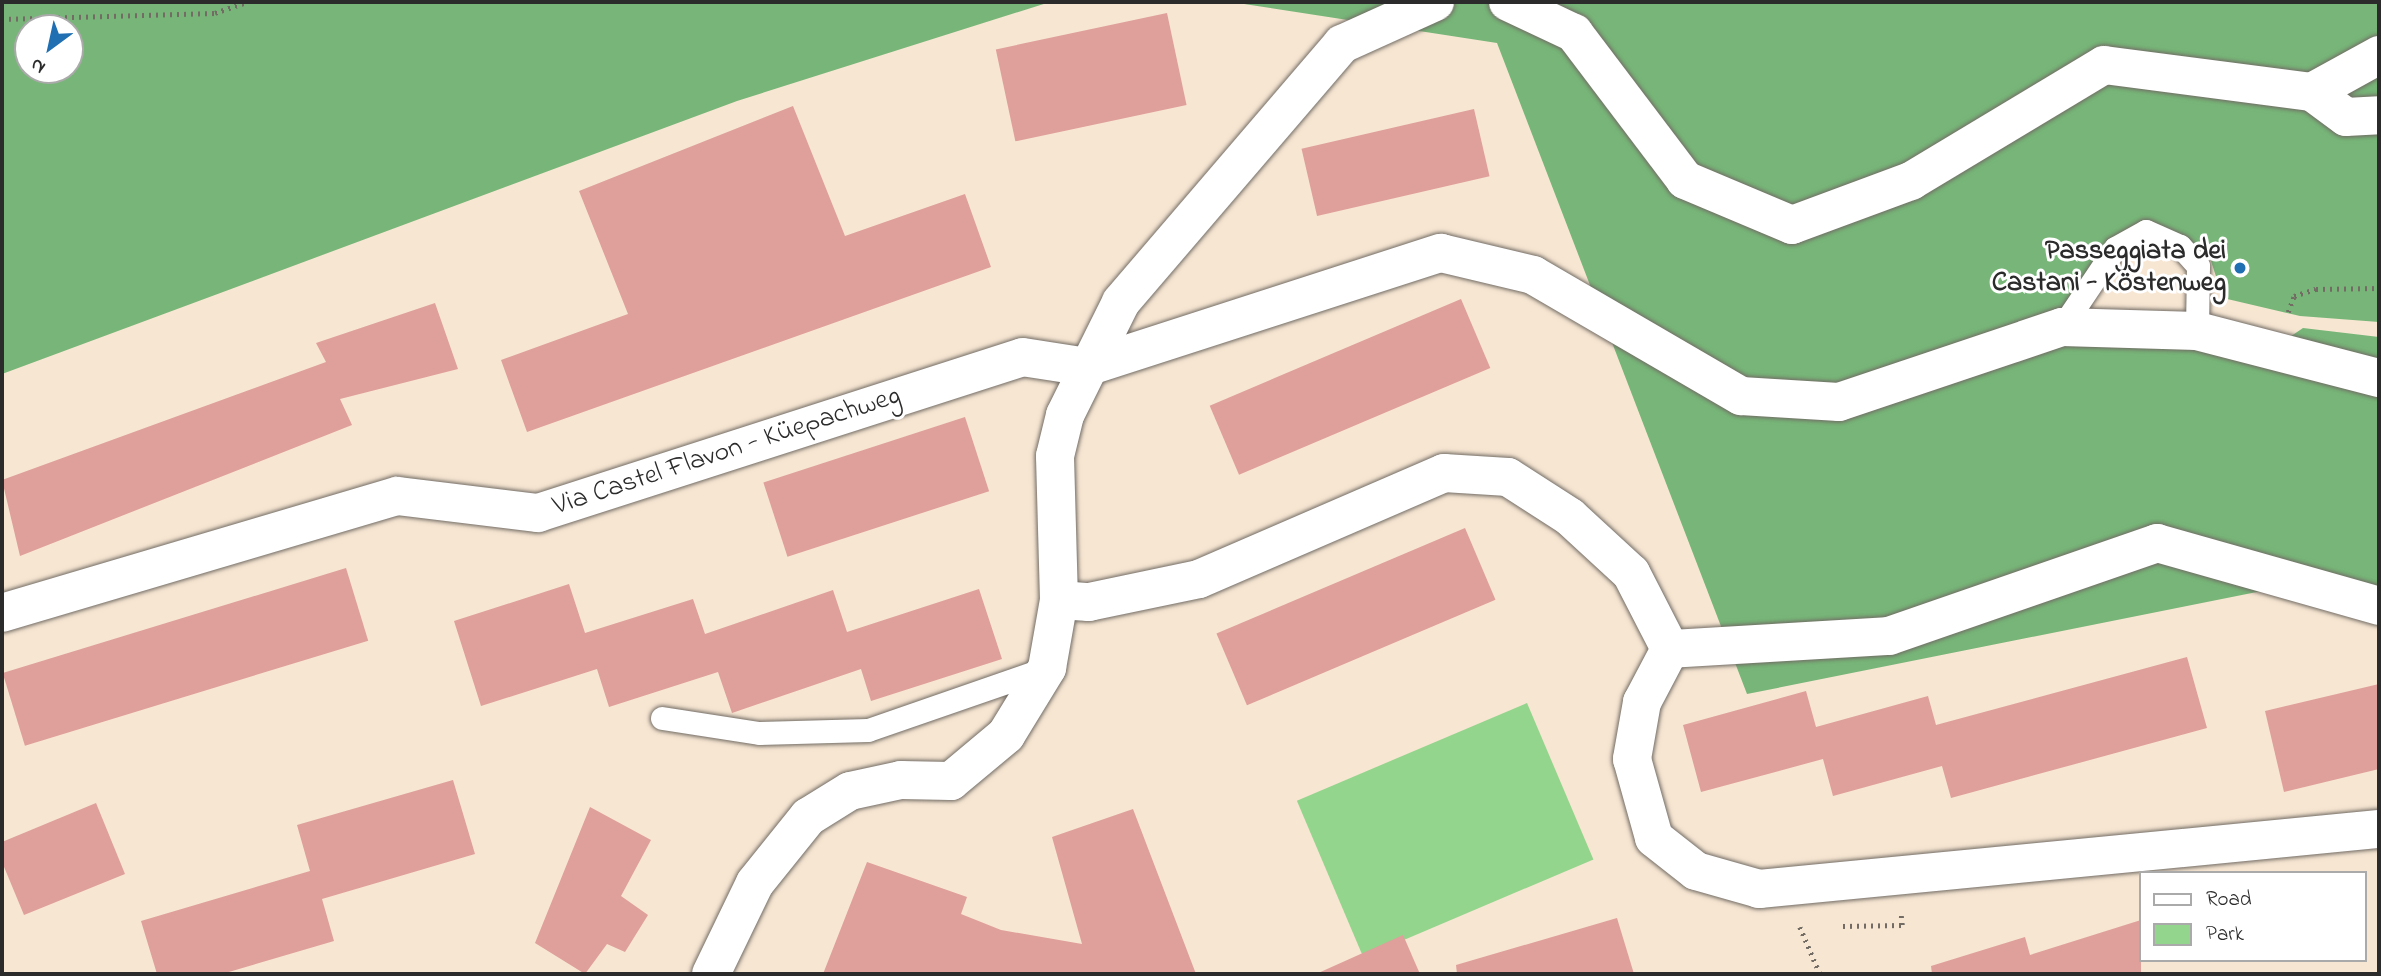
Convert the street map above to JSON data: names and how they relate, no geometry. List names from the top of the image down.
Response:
{
  "streets": {
    "street": ["Via Castel Flavon - Küepachweg"]
  },
  "places": ["Passeggiata dei Castani - Köstenweg"],
  "legend": ["Road", "Park"],
  "north": "bottom left"
}
